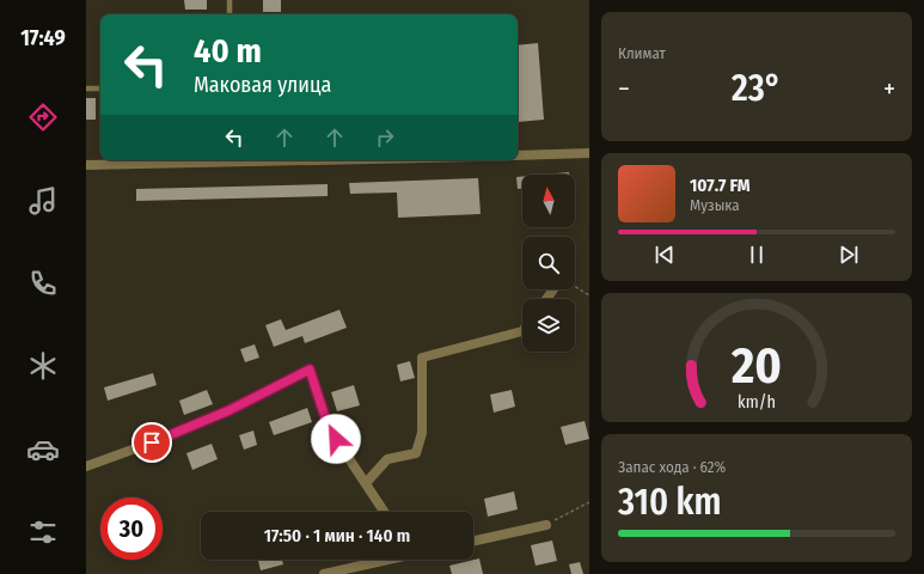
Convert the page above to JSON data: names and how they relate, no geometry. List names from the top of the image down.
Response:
{
  "north": "top",
  "page": {
    "tabs": "17:49",
    "tile": [
      "Климат",
      ["Запас хода · 62%", "310 km"]
    ],
    "turn": ["40 m", "Маковая улица"],
    "heat": ["−", "23°", "+"],
    "song": ["107.7 FM", "Музыка"],
    "limit": "30",
    "trip": "17:50 · 1 мин · 140 m",
    "gauge": ["20", "km/h"]
  }
}
